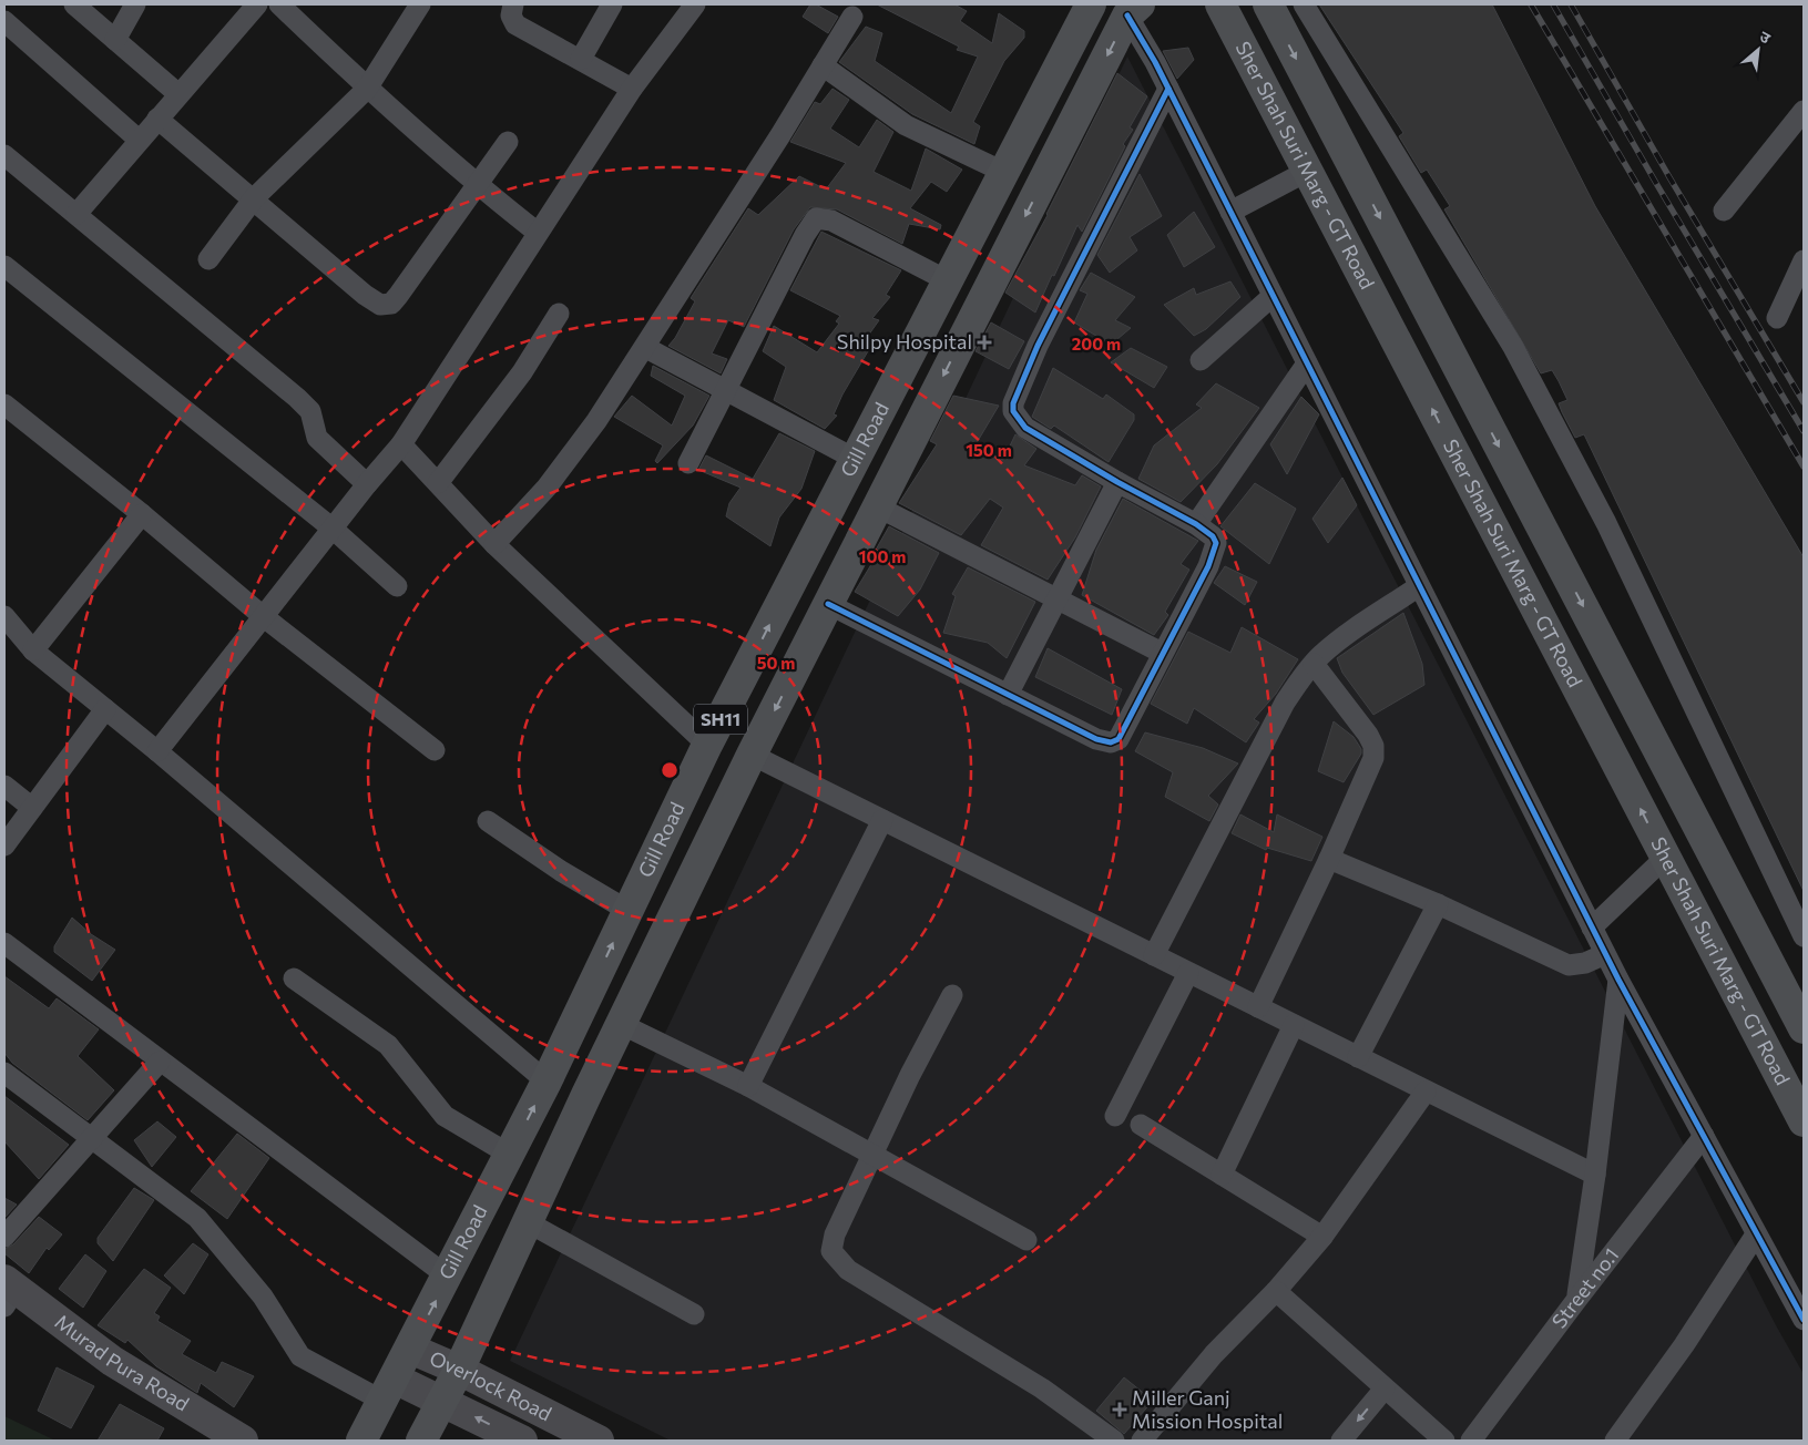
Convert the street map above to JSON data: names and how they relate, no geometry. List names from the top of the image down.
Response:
{
  "streets": {
    "main road": ["Sher Shah Suri Marg - GT Road", "Gill Road", "SH11"],
    "street": ["Street no.1", "Murad Pura Road", "Overlock Road"]
  },
  "crossings": [
    ["Gill Road", "Overlock Road"],
    ["SH11", "Overlock Road"]
  ],
  "places": {
    "health": ["Shilpy Hospital", "Miller Ganj Mission Hospital"]
  },
  "north": "top right",
  "rings": [
    "200 m",
    "150 m",
    "100 m",
    "50 m"
  ]
}
